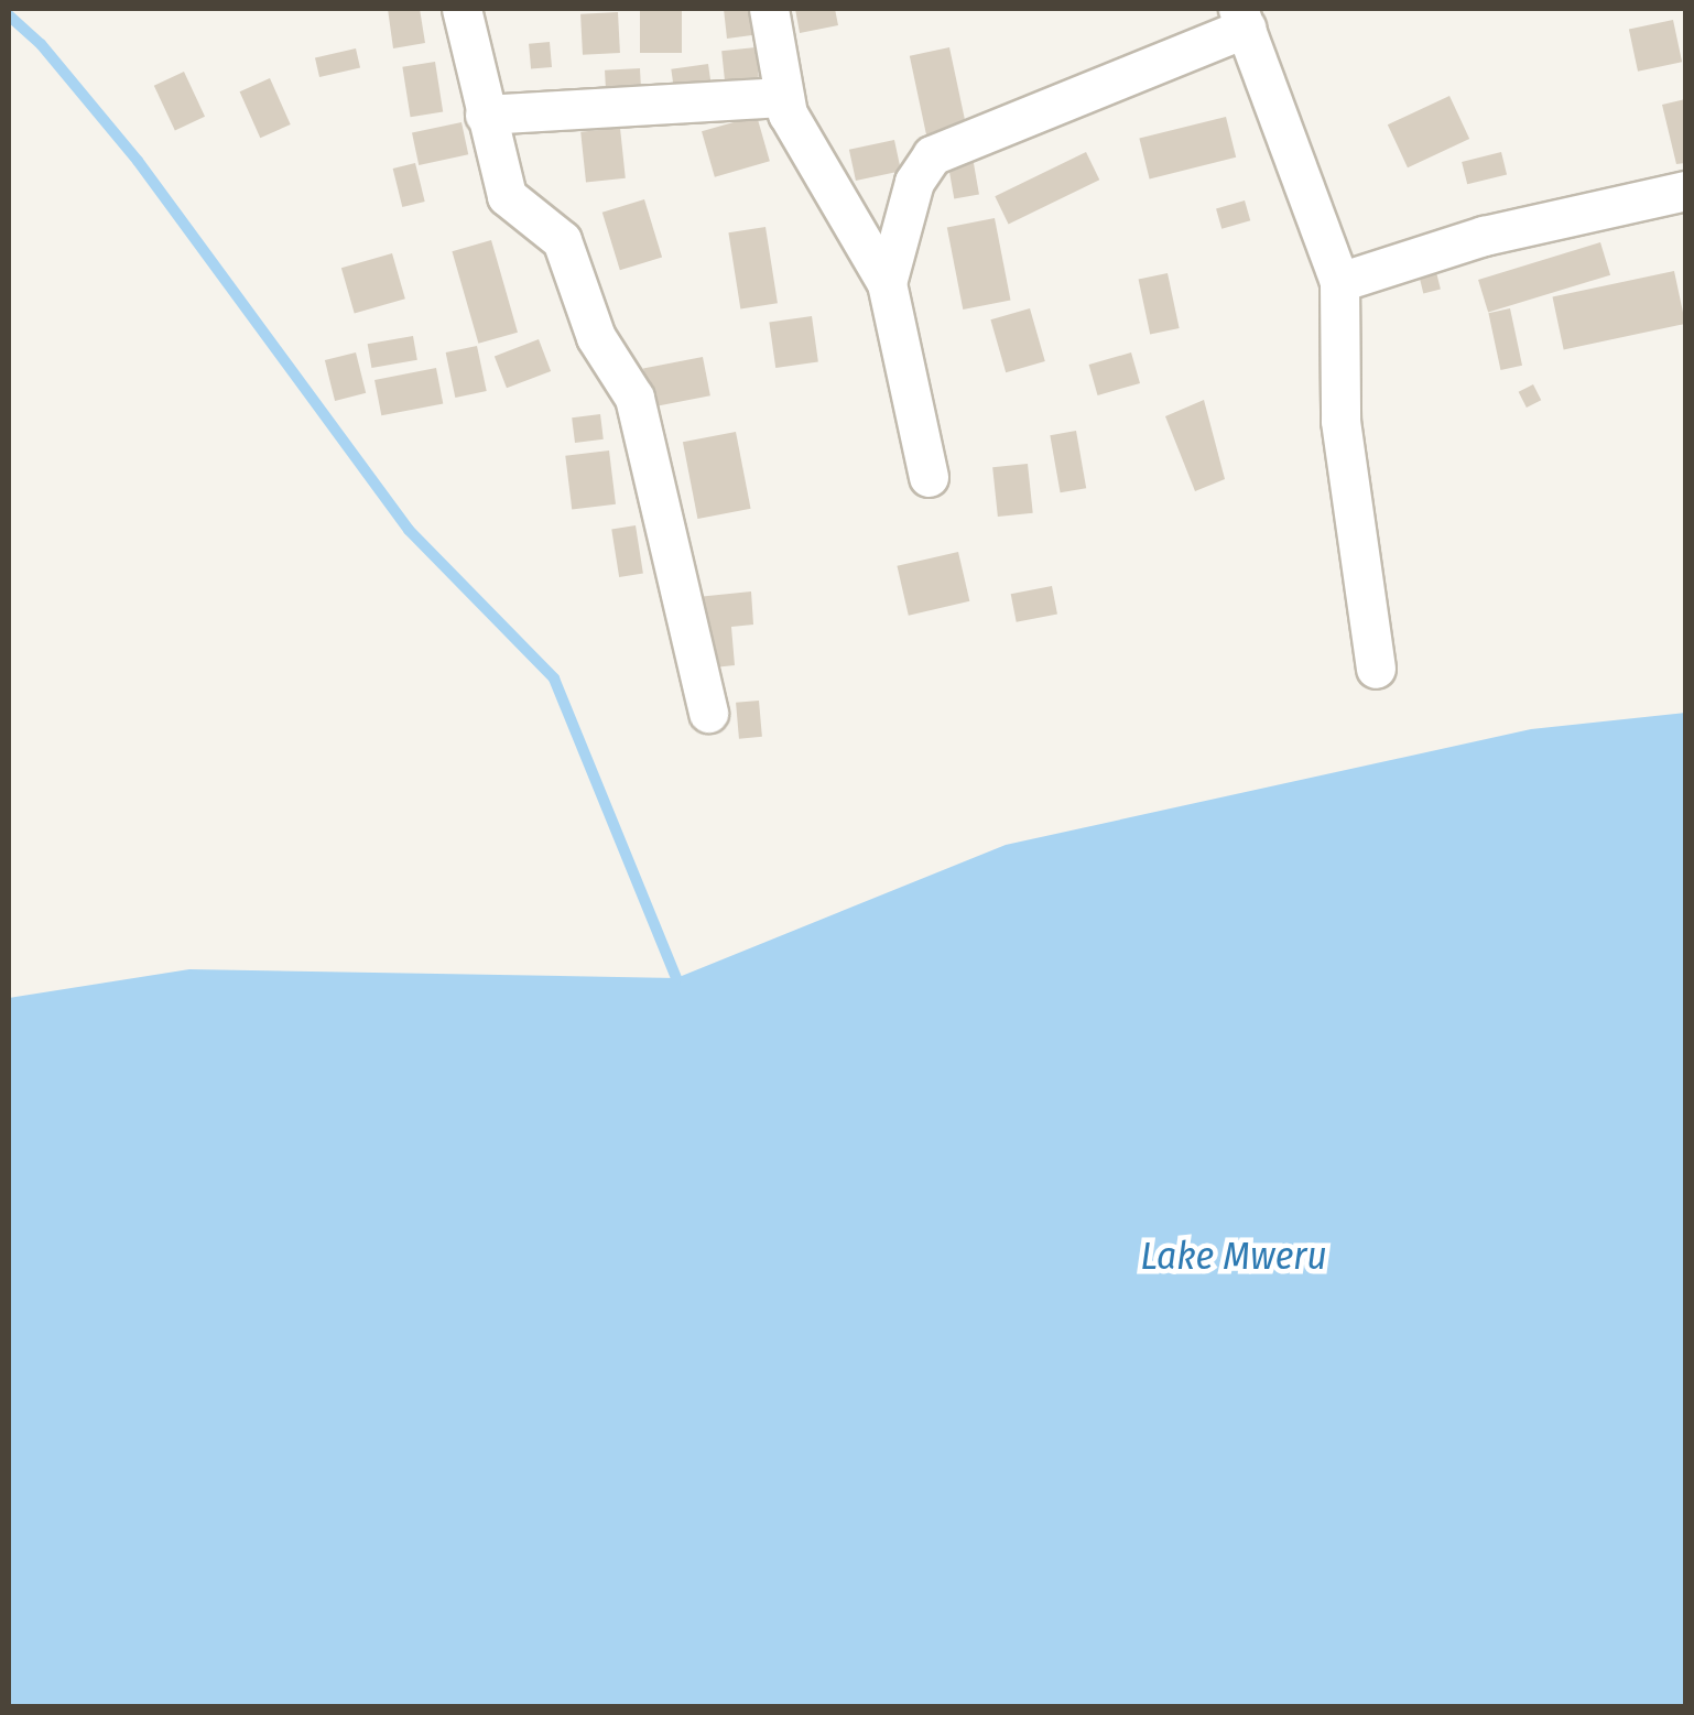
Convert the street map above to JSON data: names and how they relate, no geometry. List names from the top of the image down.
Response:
{
  "water": ["Lake Mweru"]
}
